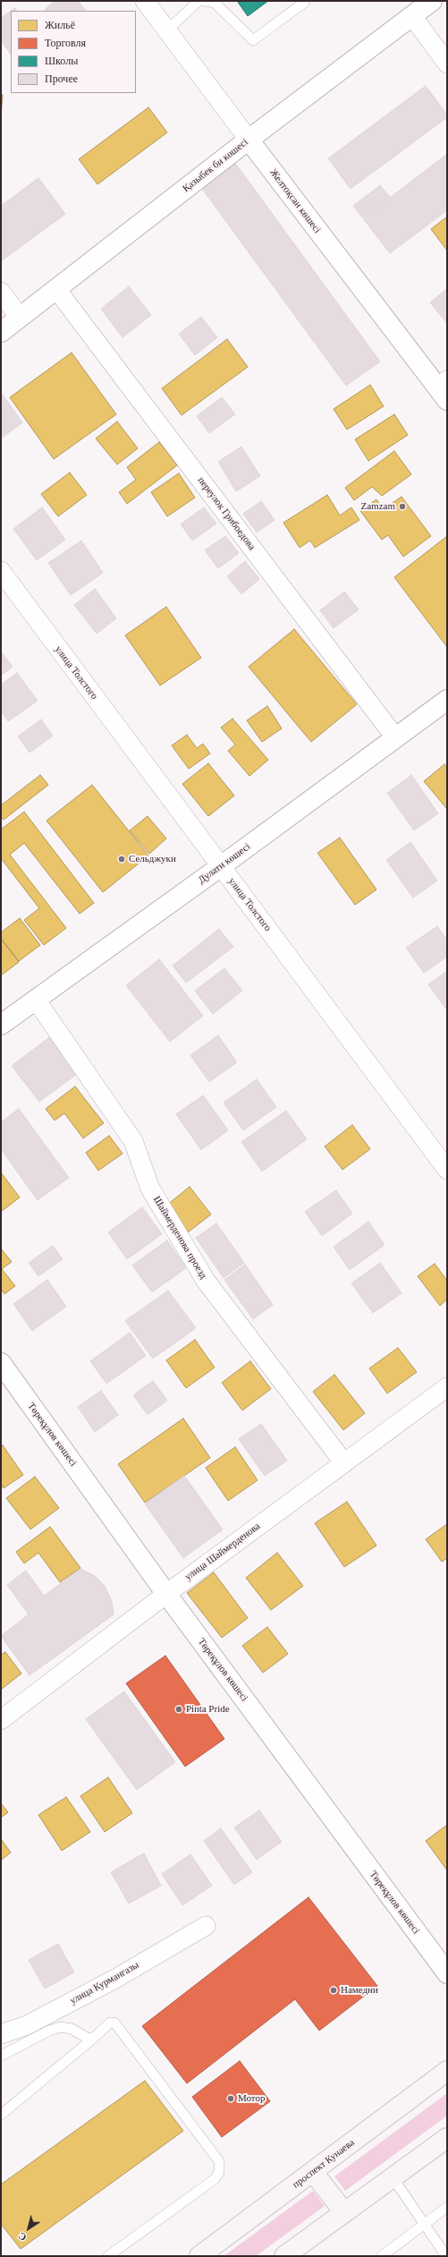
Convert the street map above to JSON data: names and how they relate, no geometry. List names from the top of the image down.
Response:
{
  "streets": {
    "main road": [
      "Қазыбек би көшесі",
      "Желтоқсан көшесі",
      "Дулати көшесі",
      "Төреқұлов көшесі",
      "проспект Кунаева"
    ],
    "street": [
      "переулок Грибоедова",
      "улица Толстого",
      "Шаймерденова проезд",
      "улица Шаймерденова",
      "улица Курмангазы"
    ]
  },
  "crossings": [
    ["Қазыбек би көшесі", "Желтоқсан көшесі"],
    ["Қазыбек би көшесі", "переулок Грибоедова"],
    ["переулок Грибоедова", "Дулати көшесі"],
    ["улица Толстого", "Дулати көшесі"],
    ["Дулати көшесі", "Шаймерденова проезд"],
    ["Шаймерденова проезд", "улица Шаймерденова"],
    ["Төреқұлов көшесі", "улица Шаймерденова"]
  ],
  "places": [
    "Zamzam",
    "Сельджуки",
    "Pinta Pride",
    "Намедни",
    "Мотор"
  ],
  "legend": [
    "Жильё",
    "Торговля",
    "Школы",
    "Прочее"
  ],
  "north": "bottom left"
}
